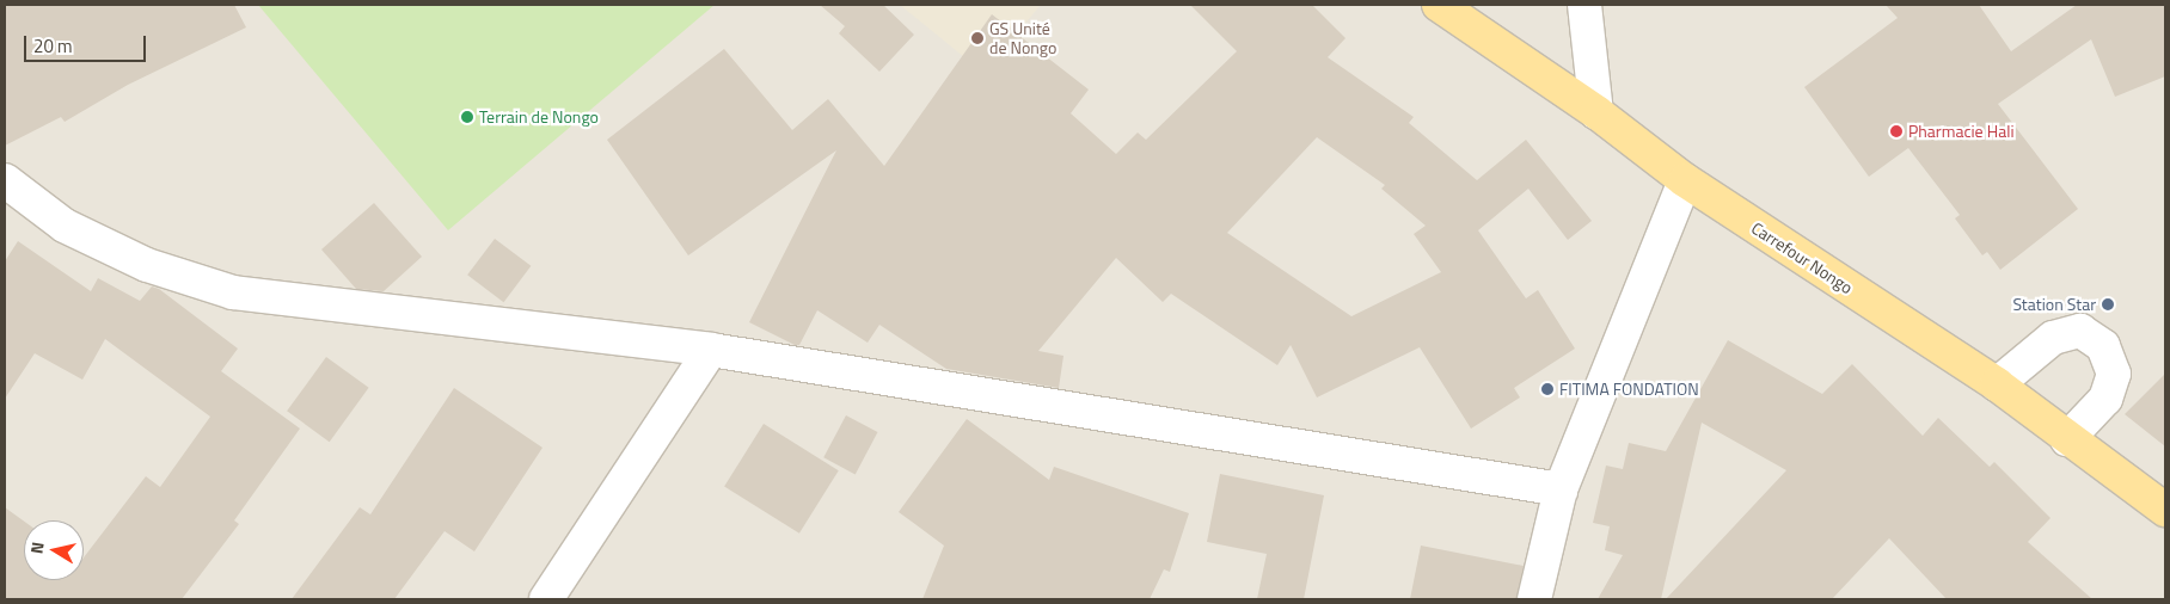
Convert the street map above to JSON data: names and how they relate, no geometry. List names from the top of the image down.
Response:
{
  "streets": {
    "main road": ["Carrefour Nongo"]
  },
  "places": [
    "GS Unité de Nongo",
    "Terrain de Nongo",
    "Pharmacie Hali",
    "Station Star",
    "FITIMA FONDATION"
  ],
  "scale_bar": "20 m",
  "north": "left"
}
